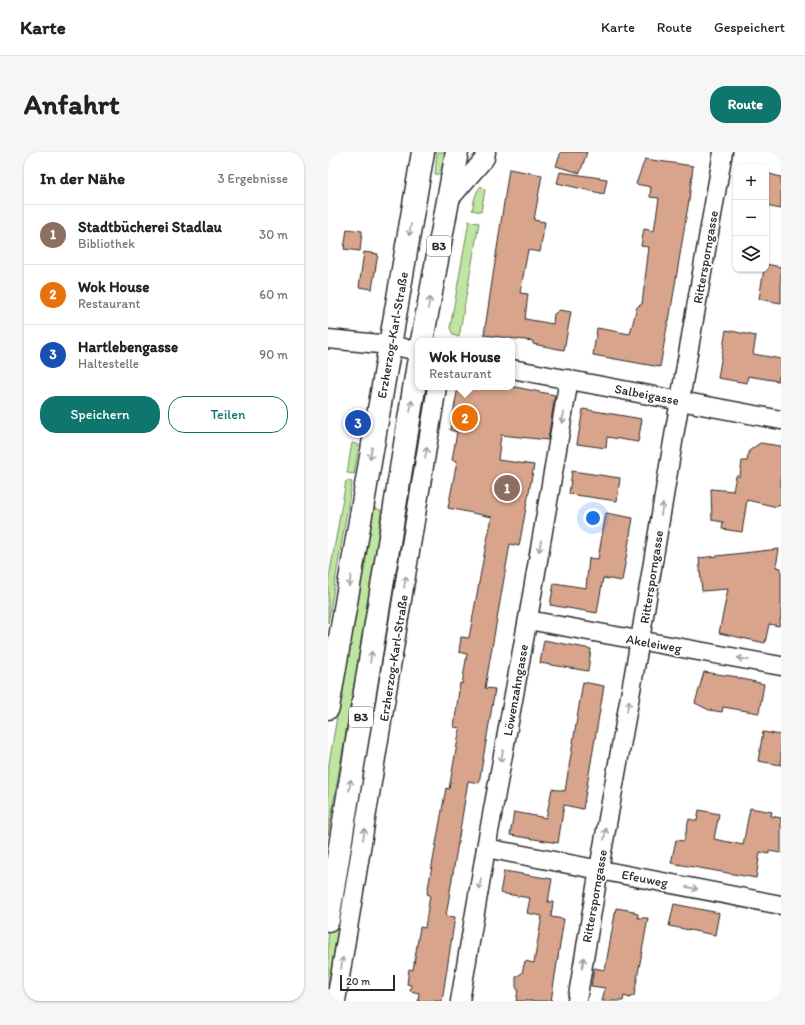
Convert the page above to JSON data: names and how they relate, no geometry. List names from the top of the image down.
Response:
{
  "streets": {
    "main road": ["B3", "Erzherzog-Karl-Straße"],
    "street": [
      "Rittersporngasse",
      "Salbeigasse",
      "Akeleiweg",
      "Löwenzahngasse",
      "Efeuweg"
    ]
  },
  "crossings": [
    ["Rittersporngasse", "Salbeigasse"],
    ["Rittersporngasse", "Akeleiweg"],
    ["Rittersporngasse", "Efeuweg"],
    ["Salbeigasse", "Löwenzahngasse"],
    ["Akeleiweg", "Löwenzahngasse"],
    ["Löwenzahngasse", "Efeuweg"]
  ],
  "one_way": [
    "Rittersporngasse",
    "Akeleiweg",
    "Löwenzahngasse",
    "Efeuweg"
  ],
  "scale_bar": "20 m",
  "page": {
    "header": "Karte",
    "nav": ["Karte", "Route", "Gespeichert"],
    "buttons": [
      "Route",
      ["Speichern", "Teilen"]
    ],
    "title": "Anfahrt",
    "heading": ["In der Nähe", "3 Ergebnisse"],
    "map_buttons": ["+", "−"],
    "list": [
      {
        "mark": "1",
        "name": "Stadtbücherei Stadlau",
        "note": "Bibliothek",
        "value": "30 m"
      },
      {
        "mark": "2",
        "name": "Wok House",
        "note": "Restaurant",
        "value": "60 m"
      },
      {
        "mark": "3",
        "name": "Hartlebengasse",
        "note": "Haltestelle",
        "value": "90 m"
      }
    ],
    "popup": ["Wok House", "Restaurant"],
    "pins": ["2", "3", "1"],
    "scale": "20 m"
  }
}
